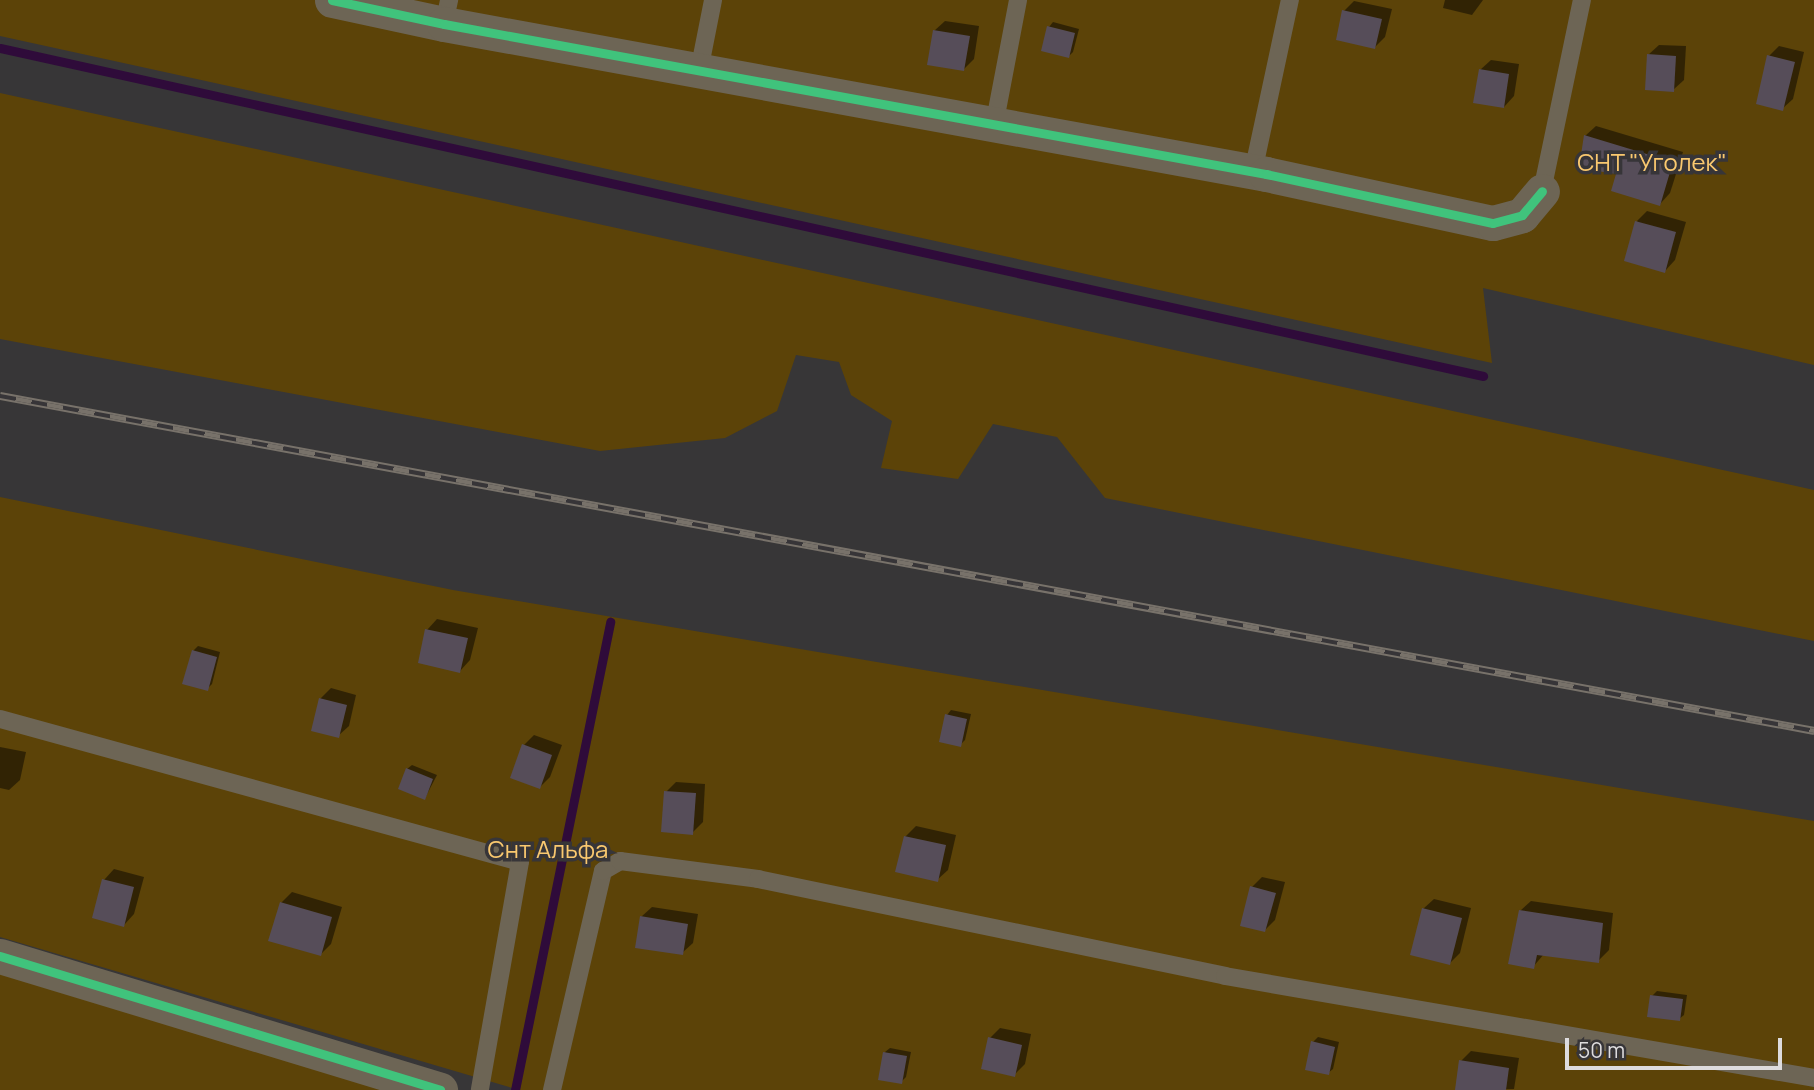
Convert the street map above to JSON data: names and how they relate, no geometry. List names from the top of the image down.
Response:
{
  "parks": ["СНТ \"Уголек\"", "Снт Альфа"],
  "scale_bar": "50 m"
}
